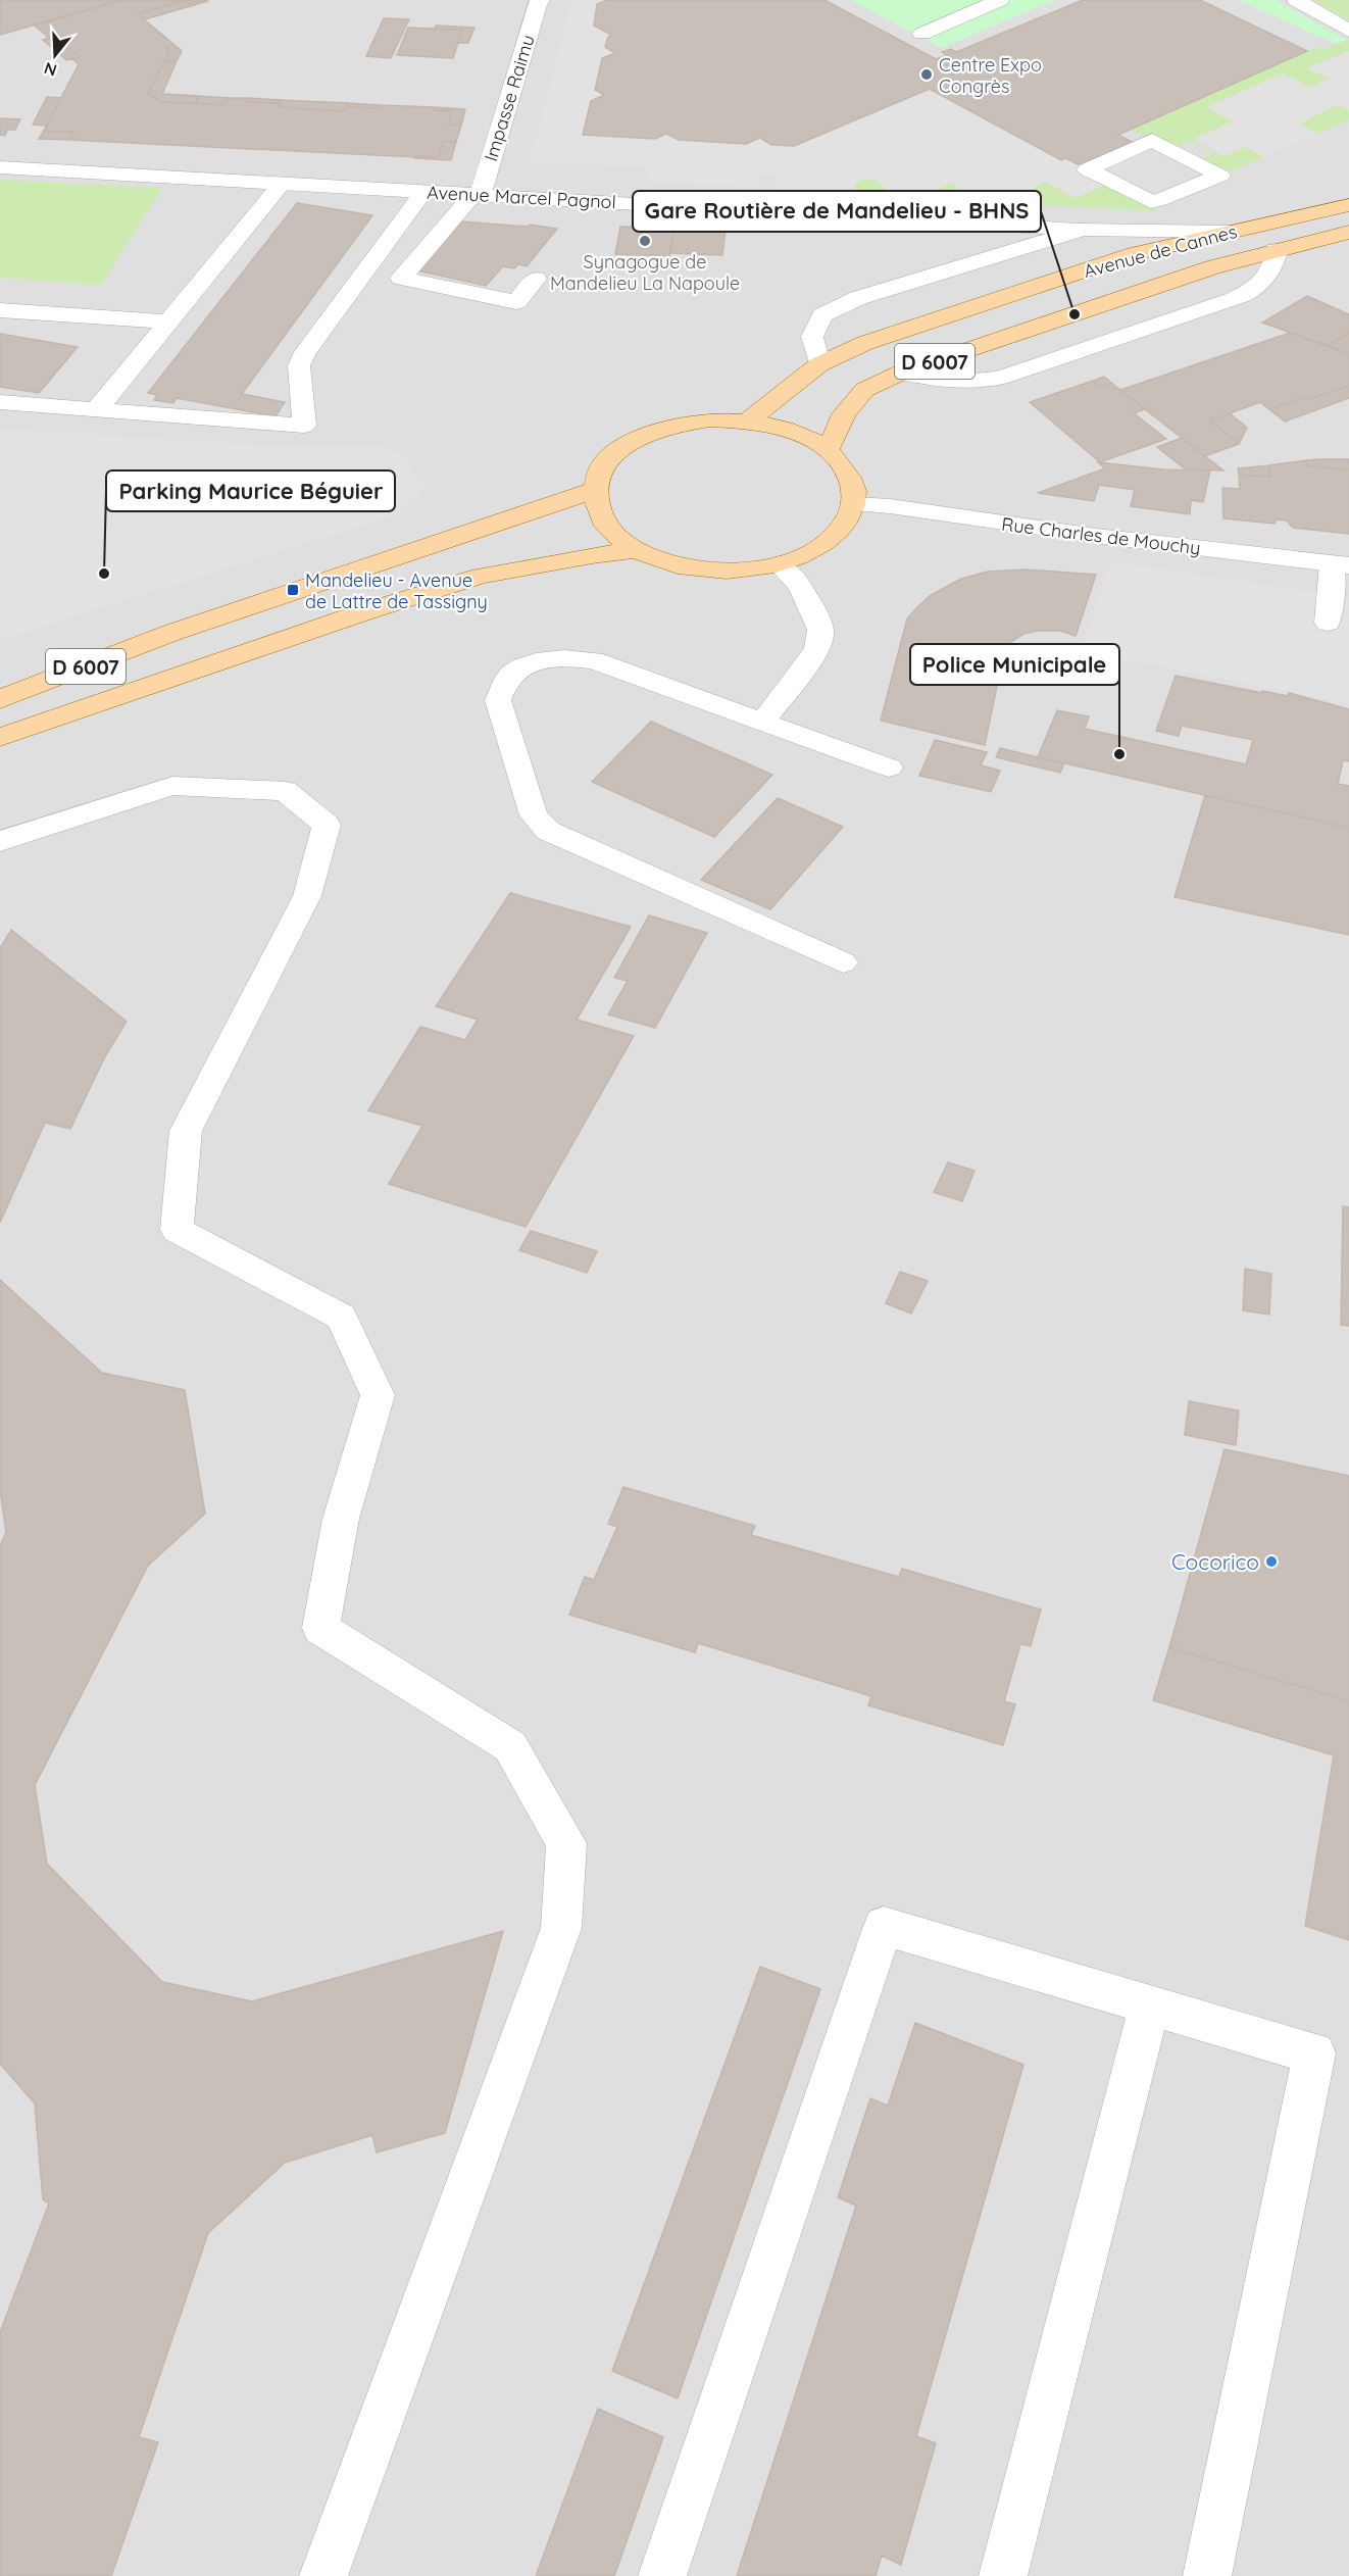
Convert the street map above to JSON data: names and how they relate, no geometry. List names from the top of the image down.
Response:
{
  "streets": {
    "main road": ["Avenue de Cannes", "D 6007"],
    "street": ["Impasse Raimu", "Avenue Marcel Pagnol", "Rue Charles de Mouchy"]
  },
  "crossings": [
    ["Impasse Raimu", "Avenue Marcel Pagnol"],
    ["Avenue Marcel Pagnol", "Avenue de Cannes"],
    ["Avenue de Cannes", "D 6007"],
    ["Avenue de Cannes", "Rue Charles de Mouchy"],
    ["D 6007", "Rue Charles de Mouchy"]
  ],
  "places": {
    "other": [
      "Centre Expo Congrès",
      "Synagogue de Mandelieu La Napoule",
      "Gare Routière de Mandelieu - BHNS",
      "Parking Maurice Béguier",
      "Police Municipale",
      "Cocorico"
    ],
    "transit": ["Mandelieu - Avenue de Lattre de Tassigny"]
  },
  "north": "bottom"
}
